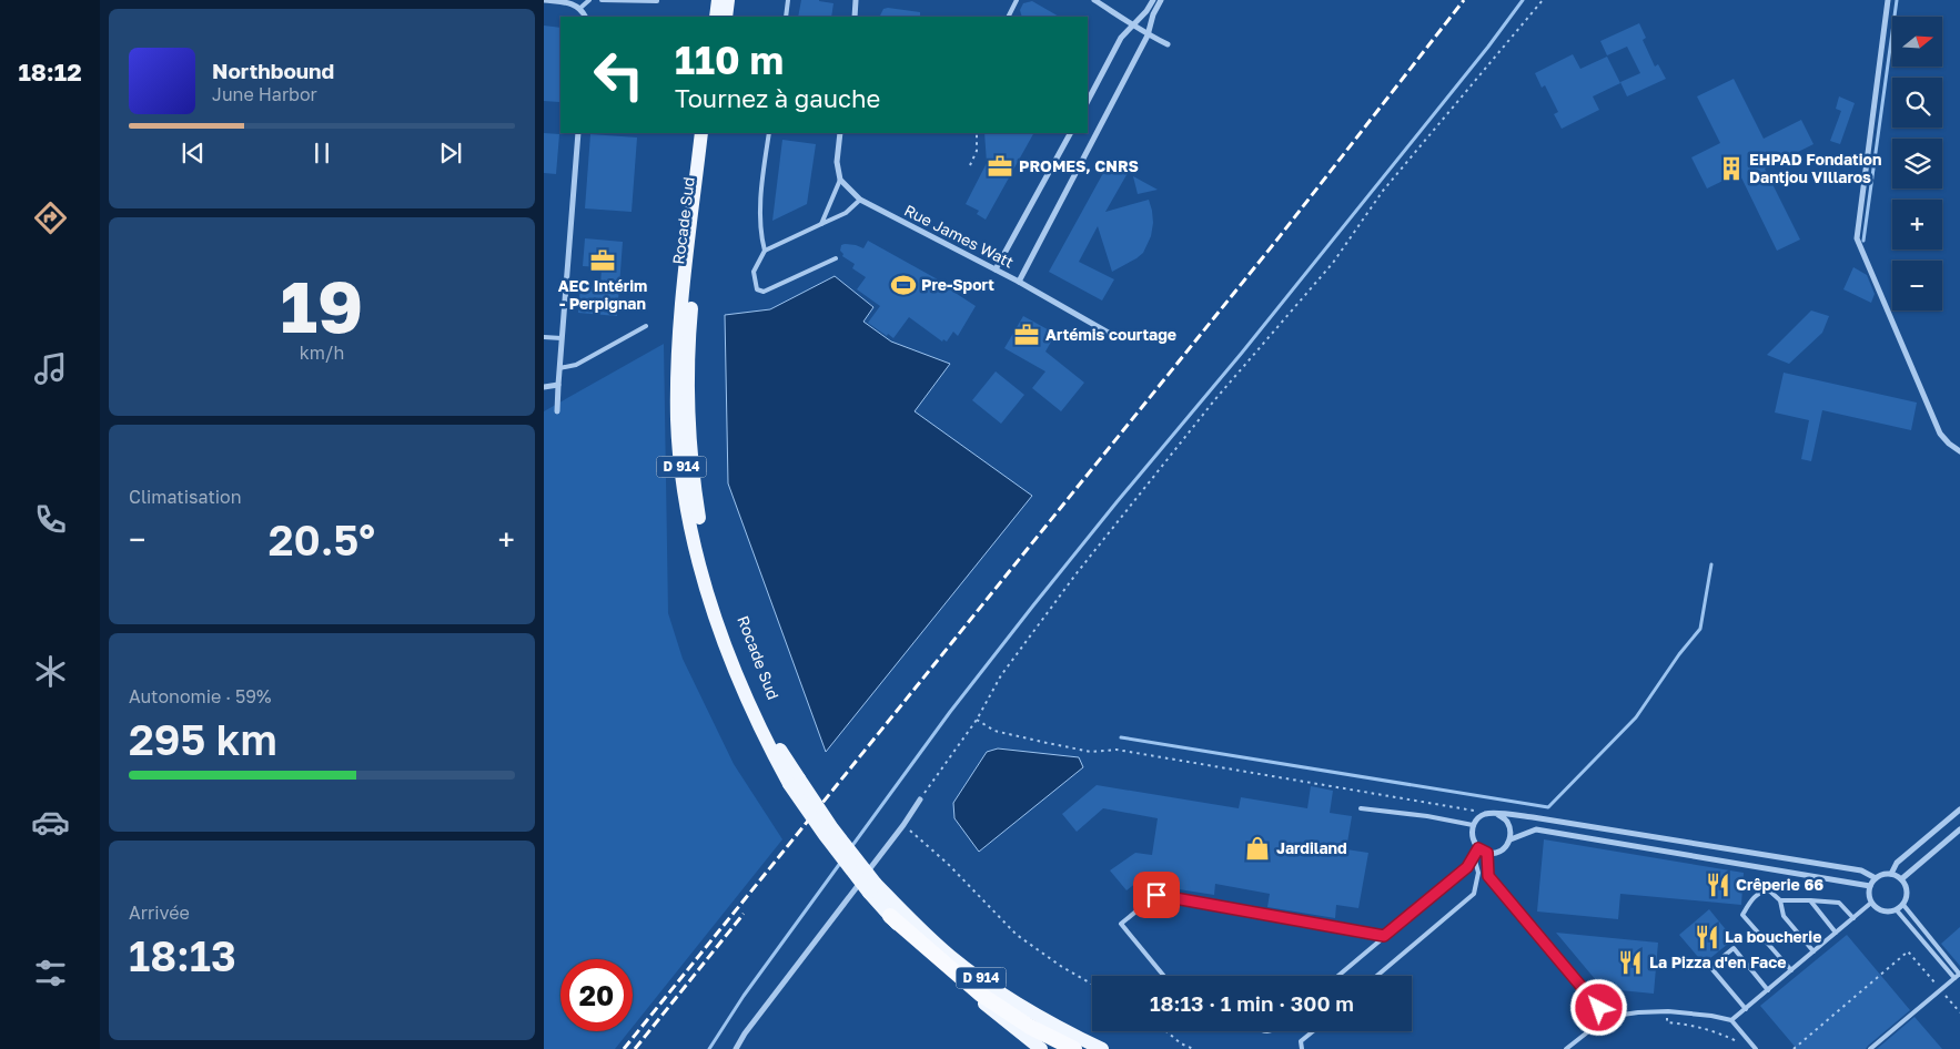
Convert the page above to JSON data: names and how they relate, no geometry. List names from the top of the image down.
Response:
{
  "streets": {
    "highway": ["D 914"],
    "main road": ["Rocade Sud"],
    "street": ["Rue James Watt"]
  },
  "crossings": [
    ["Rocade Sud", "D 914"]
  ],
  "places": {
    "office": ["PROMES, CNRS", "AEC Intérim - Perpignan", "Artémis courtage"],
    "building": ["EHPAD Fondation Dantjou VIllaros"],
    "sports": ["Pre-Sport"],
    "shop": ["Jardiland"],
    "restaurant": ["Crêperie 66", "La boucherie", "La Pizza d'en Face"]
  },
  "north": "right",
  "page": {
    "tabs": "18:12",
    "map_buttons": ["+", "−"],
    "turn": ["110 m", "Tournez à gauche"],
    "song": ["Northbound", "June Harbor"],
    "tile": [
      ["19", "km/h"],
      "Climatisation",
      ["Autonomie · 59%", "295 km"],
      ["Arrivée", "18:13"]
    ],
    "heat": ["−", "20.5°", "+"],
    "limit": "20",
    "trip": "18:13 · 1 min · 300 m"
  }
}
